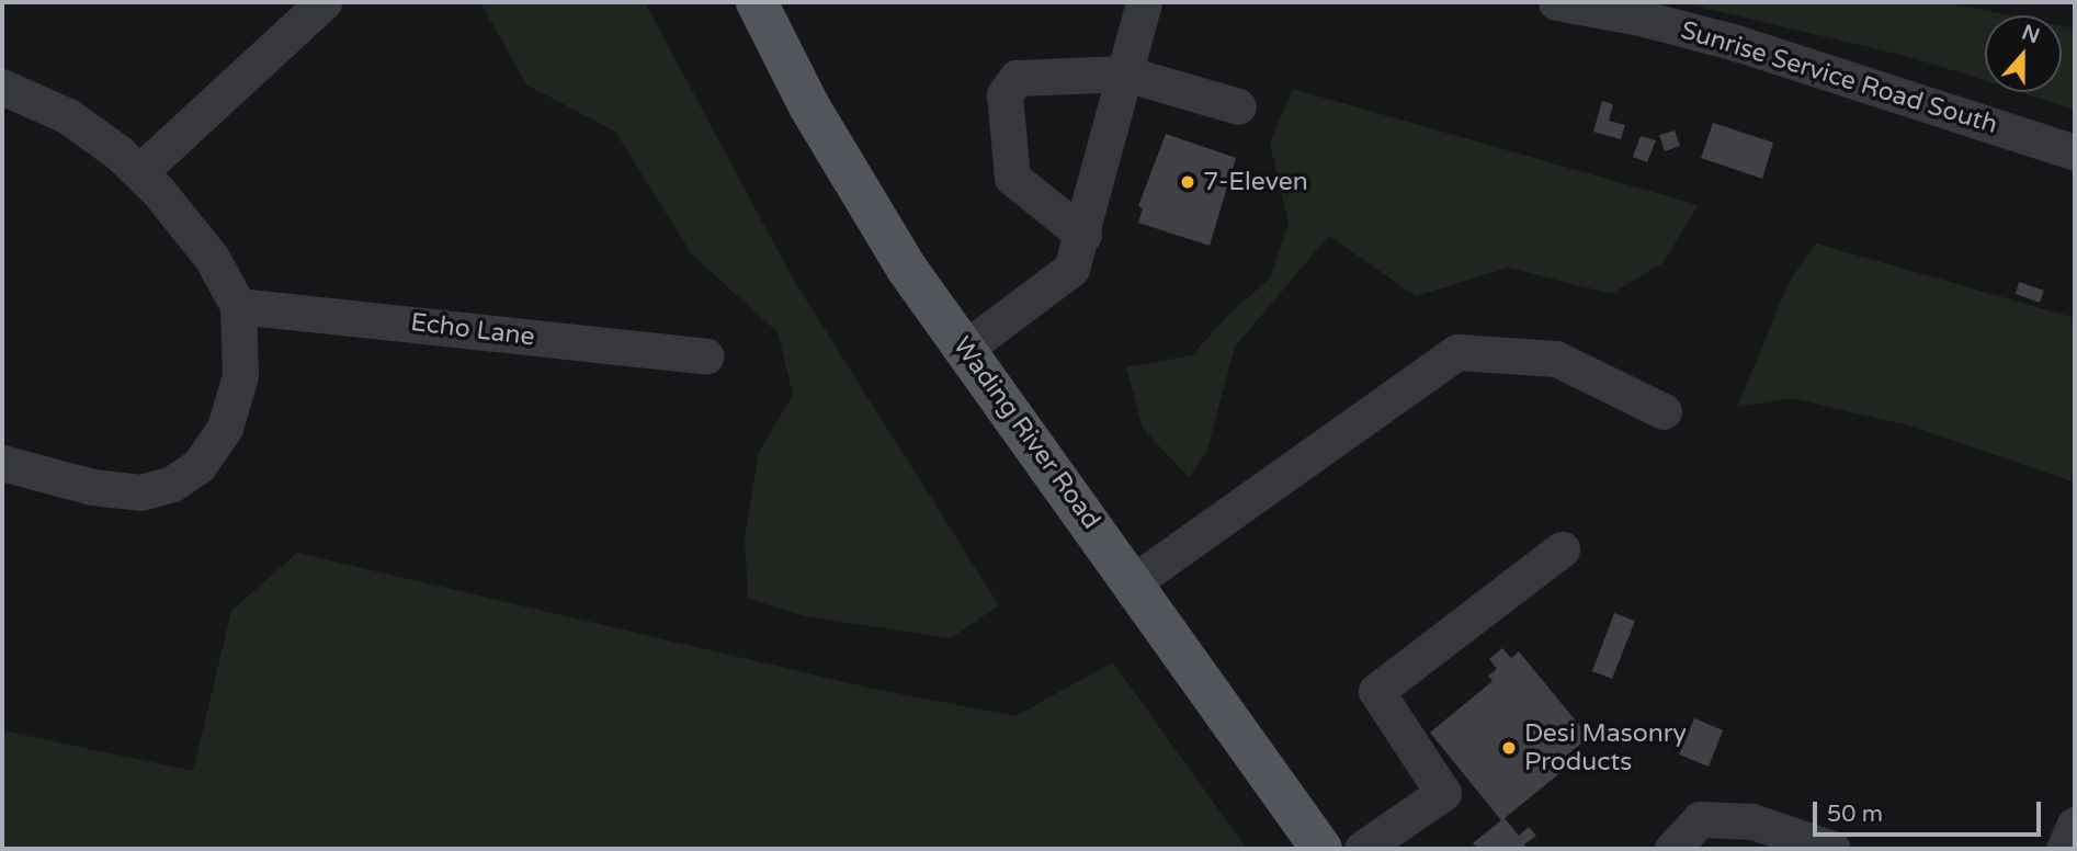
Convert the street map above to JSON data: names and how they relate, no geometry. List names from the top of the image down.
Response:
{
  "streets": {
    "main road": ["Wading River Road"],
    "street": ["Sunrise Service Road South", "Echo Lane"]
  },
  "places": ["7-Eleven", "Desi Masonry Products"],
  "scale_bar": "50 m",
  "north": "top"
}
